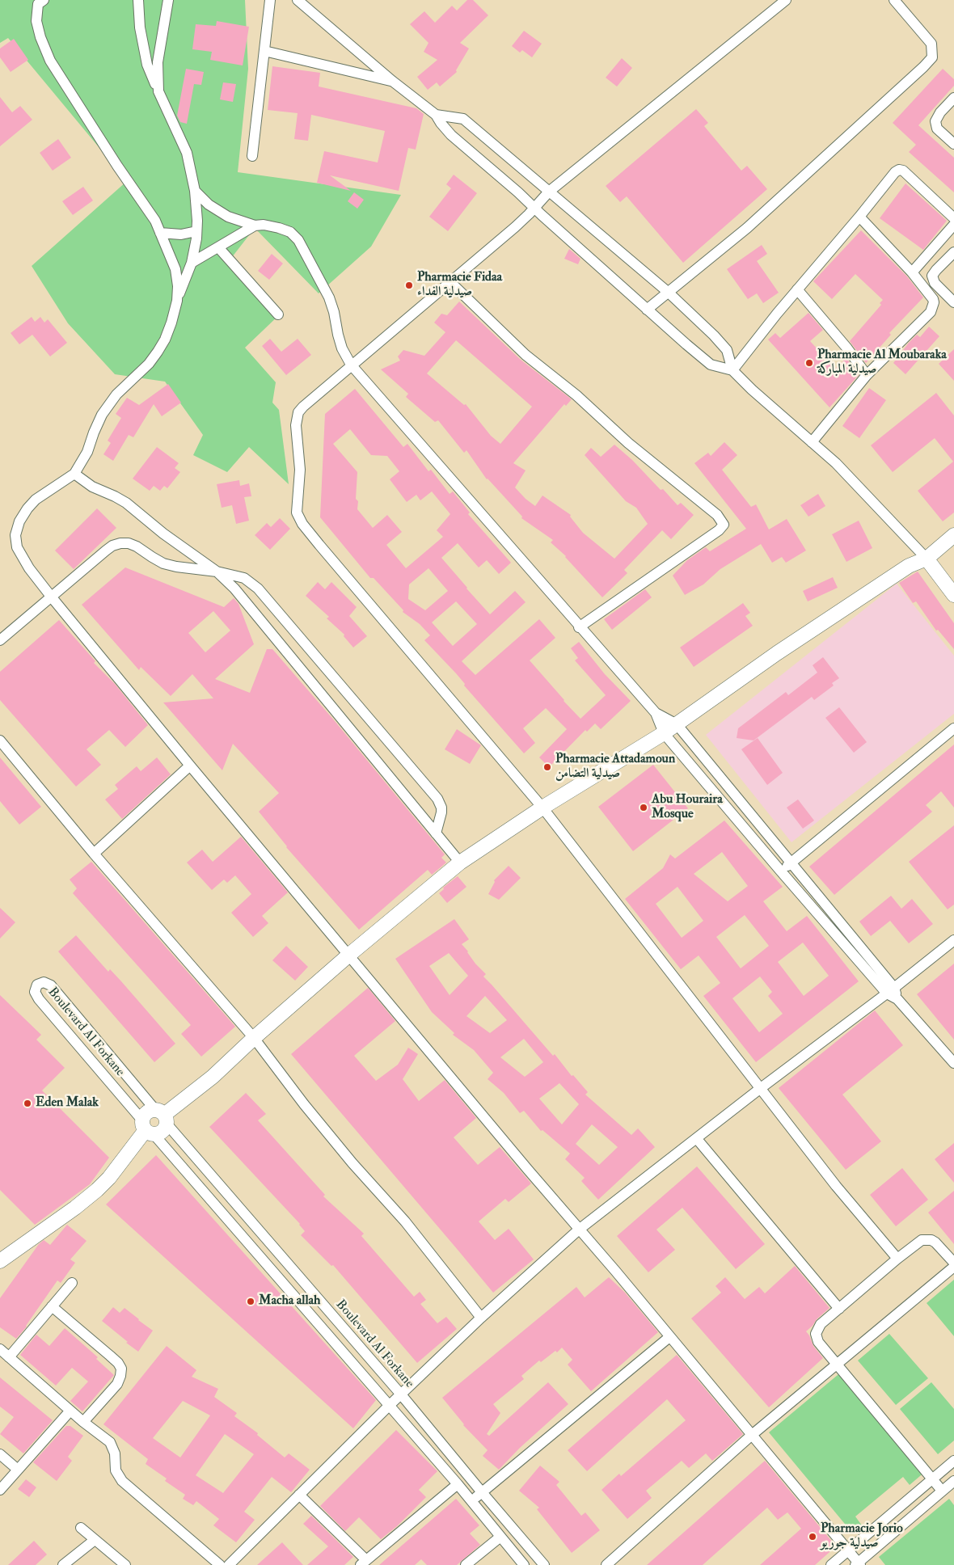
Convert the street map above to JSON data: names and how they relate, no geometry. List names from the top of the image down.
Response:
{
  "streets": {
    "street": ["Boulevard Al Forkane"]
  },
  "places": [
    "Pharmacie Fidaa صيدلية الفداء",
    "Pharmacie Al Moubaraka صيدلية المباركة",
    "Pharmacie Attadamoun صيدلية التضامن",
    "Abu Houraira Mosque",
    "Eden Malak",
    "Macha allah",
    "Pharmacie Jorio صيدلية جوريو"
  ]
}
